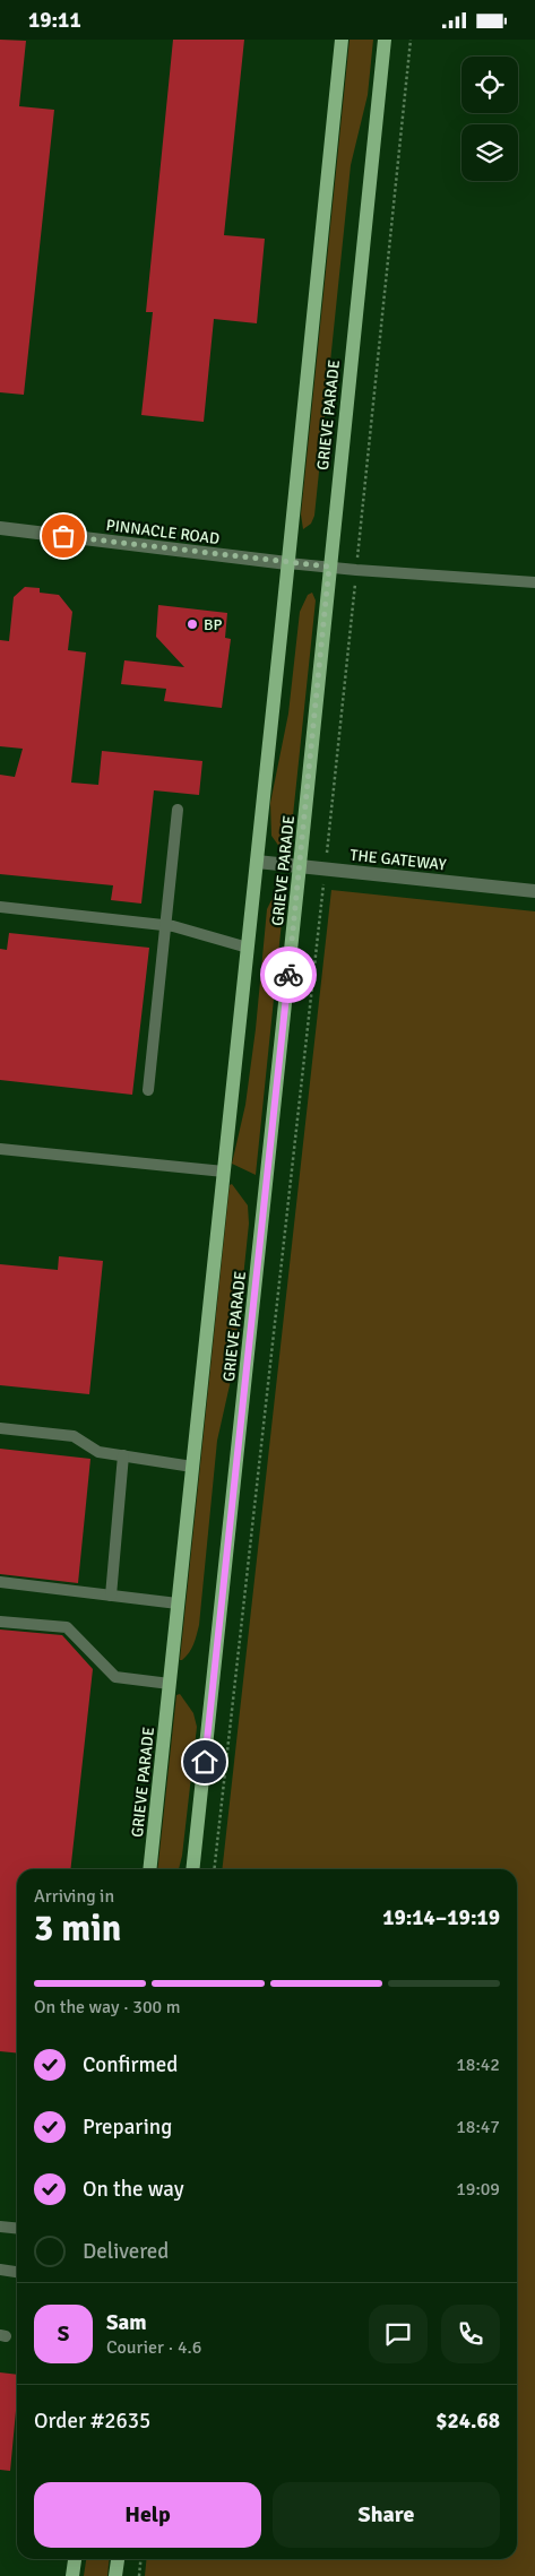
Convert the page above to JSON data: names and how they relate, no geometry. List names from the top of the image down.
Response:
{
  "streets": {
    "main road": ["GRIEVE PARADE"],
    "street": ["PINNACLE ROAD", "THE GATEWAY"]
  },
  "crossings": [
    ["GRIEVE PARADE", "PINNACLE ROAD"],
    ["GRIEVE PARADE", "THE GATEWAY"]
  ],
  "places": ["BP"],
  "page": {
    "status": "19:11",
    "heading": ["3 min", "Arriving in", "19:14–19:19"],
    "panel": [
      "Sam",
      "Courier · 4.6",
      "Order #2635",
      "$24.68"
    ],
    "bar": "On the way · 300 m",
    "list": [
      ["Confirmed", "18:42"],
      ["Preparing", "18:47"],
      ["On the way", "19:09"],
      "Delivered"
    ],
    "round": "S",
    "buttons": ["Help", "Share"]
  }
}
